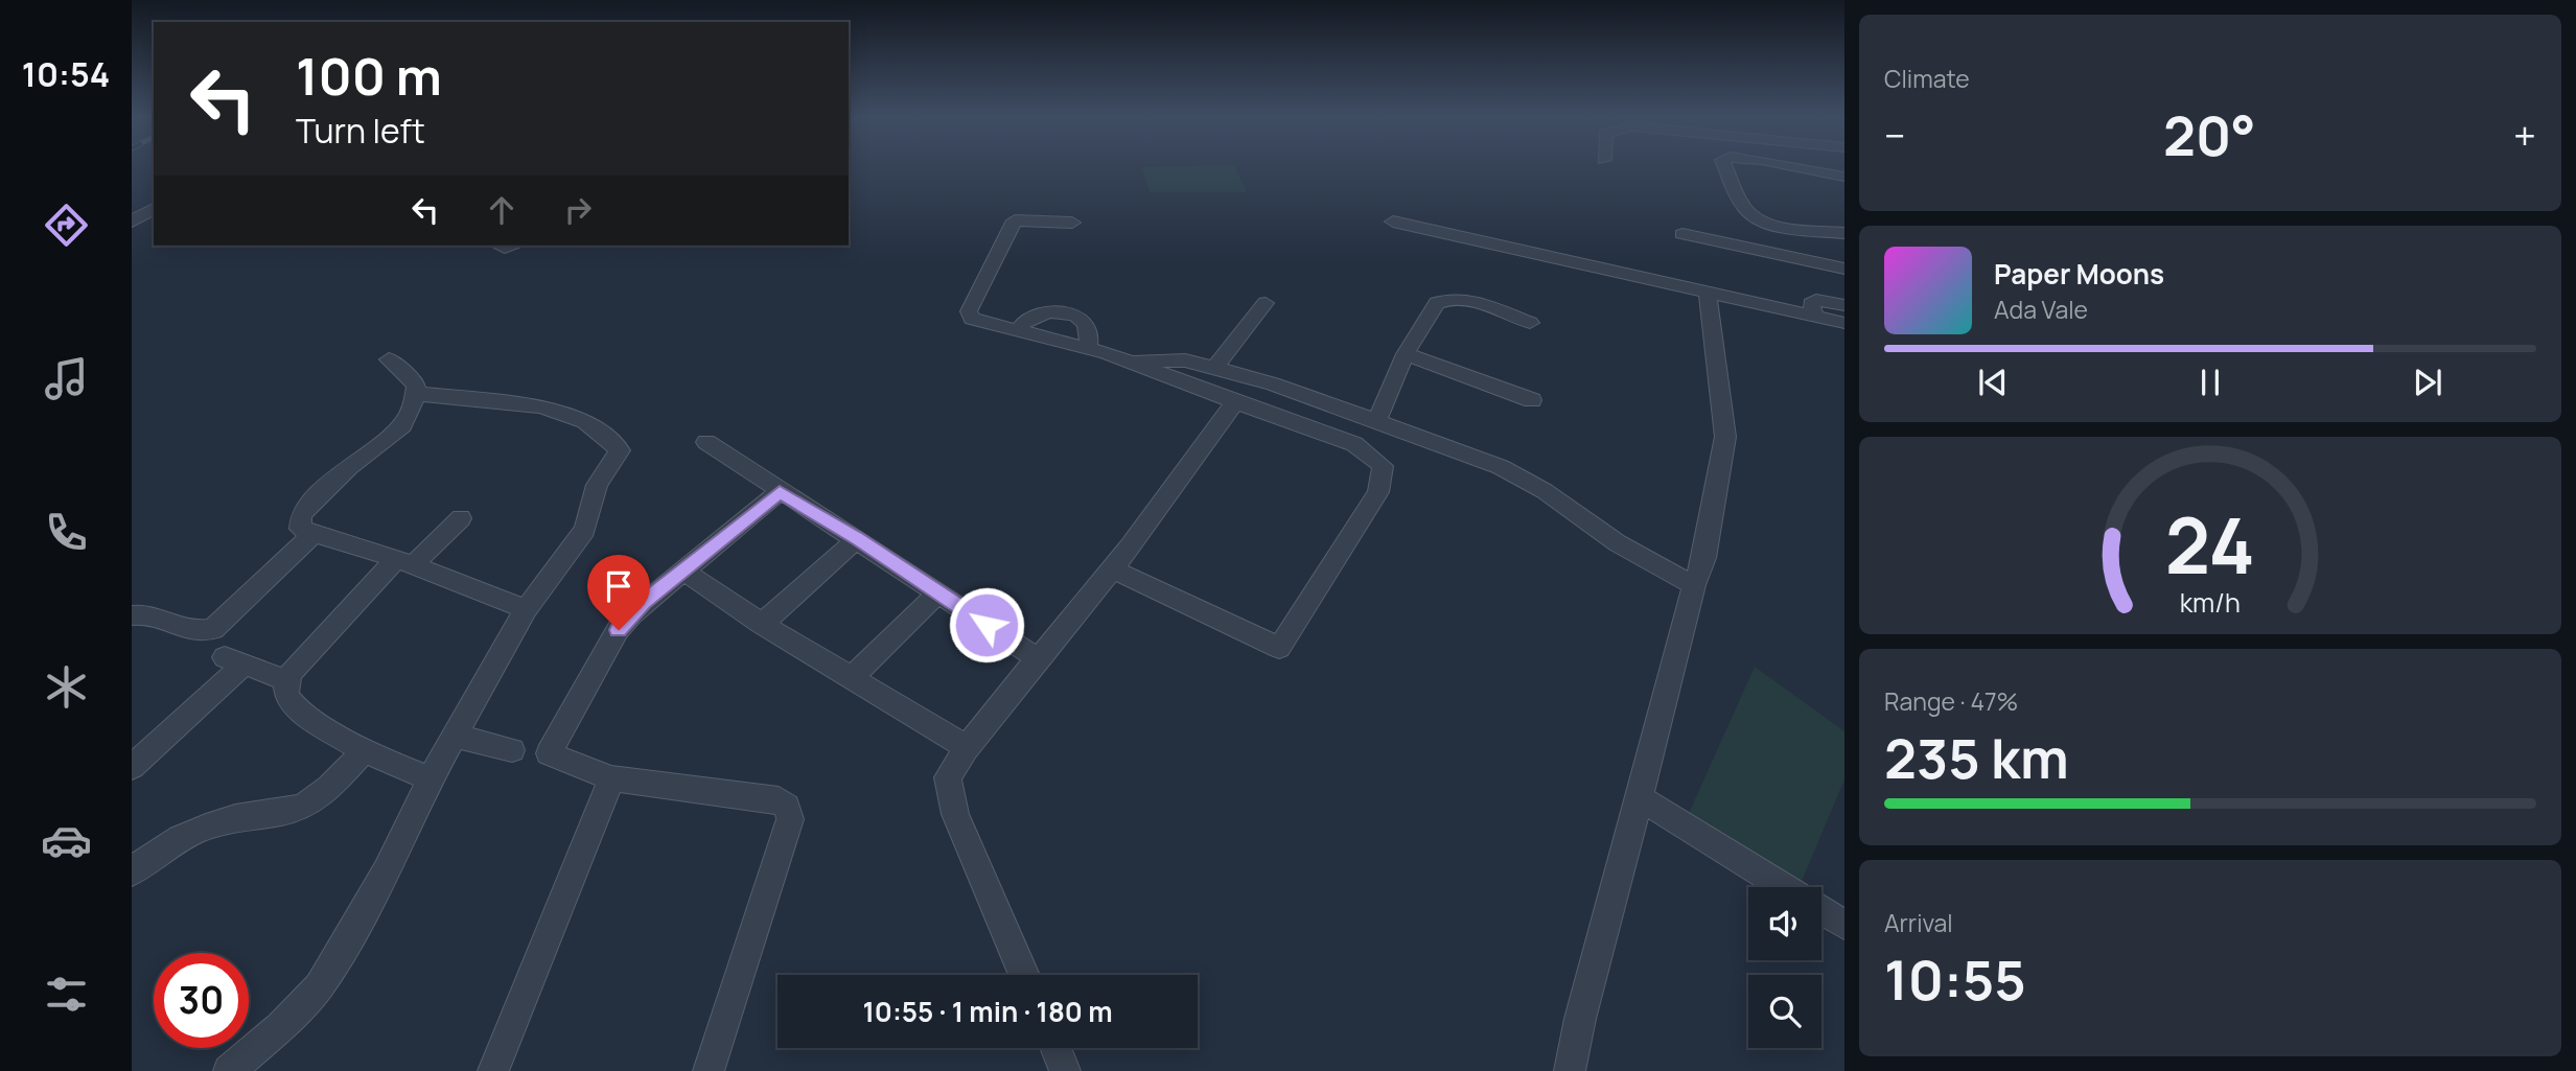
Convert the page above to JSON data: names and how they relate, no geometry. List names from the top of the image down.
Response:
{
  "page": {
    "tabs": "10:54",
    "tile": [
      "Climate",
      ["Range · 47%", "235 km"],
      ["Arrival", "10:55"]
    ],
    "turn": ["100 m", "Turn left"],
    "heat": ["−", "20°", "+"],
    "song": ["Paper Moons", "Ada Vale"],
    "limit": "30",
    "trip": "10:55 · 1 min · 180 m",
    "gauge": ["24", "km/h"]
  }
}
